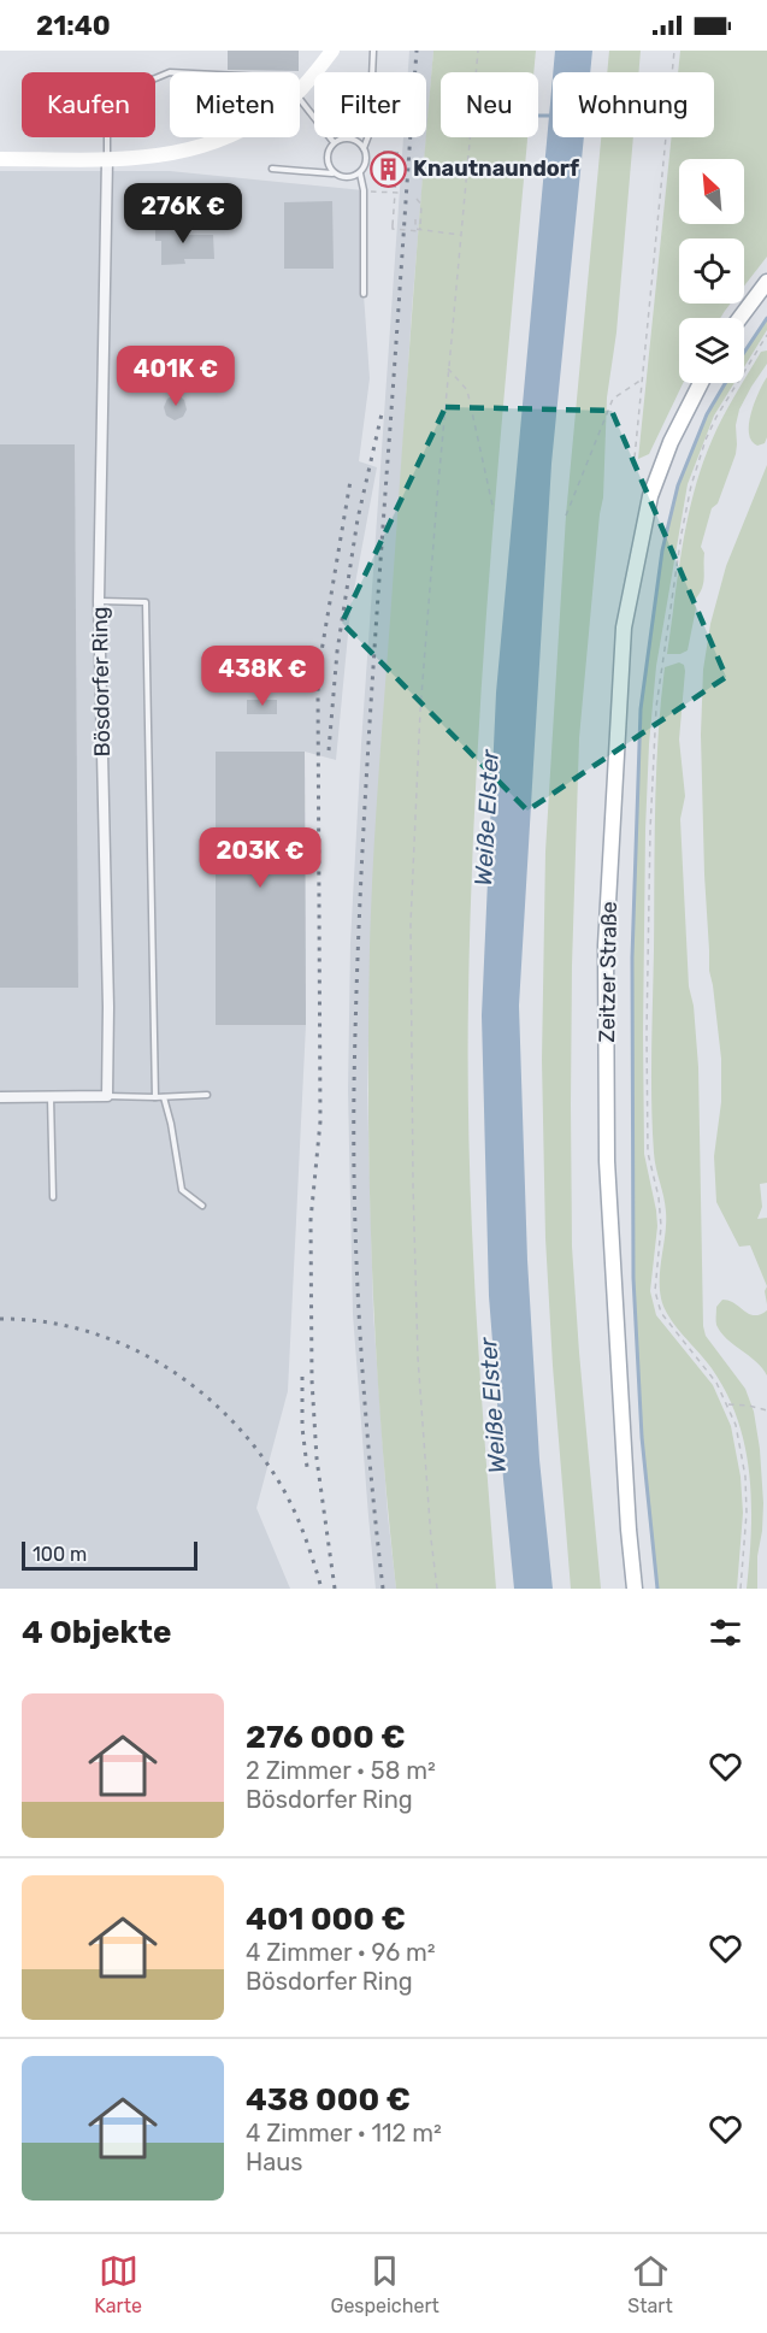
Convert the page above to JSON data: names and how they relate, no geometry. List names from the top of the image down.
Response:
{
  "streets": {
    "main road": ["Zeitzer Straße"],
    "street": ["Bösdorfer Ring"]
  },
  "water": ["Weiße Elster"],
  "places": {
    "building": ["Knautnaundorf"]
  },
  "scale_bar": "100 m",
  "north": "top left",
  "page": {
    "status": "21:40",
    "chip": [
      "Kaufen",
      "Mieten",
      "Filter",
      "Neu",
      "Wohnung"
    ],
    "price": [
      "276K €",
      "401K €",
      "438K €",
      "203K €"
    ],
    "scale": "100 m",
    "heading": "4 Objekte",
    "list": [
      {
        "name": "276 000 €",
        "note": "2 Zimmer · 58 m² · Bösdorfer Ring"
      },
      {
        "name": "401 000 €",
        "note": "4 Zimmer · 96 m² · Bösdorfer Ring"
      },
      {
        "name": "438 000 €",
        "note": "4 Zimmer · 112 m² · Haus"
      }
    ],
    "tabs": ["Karte", "Gespeichert", "Start"]
  }
}
